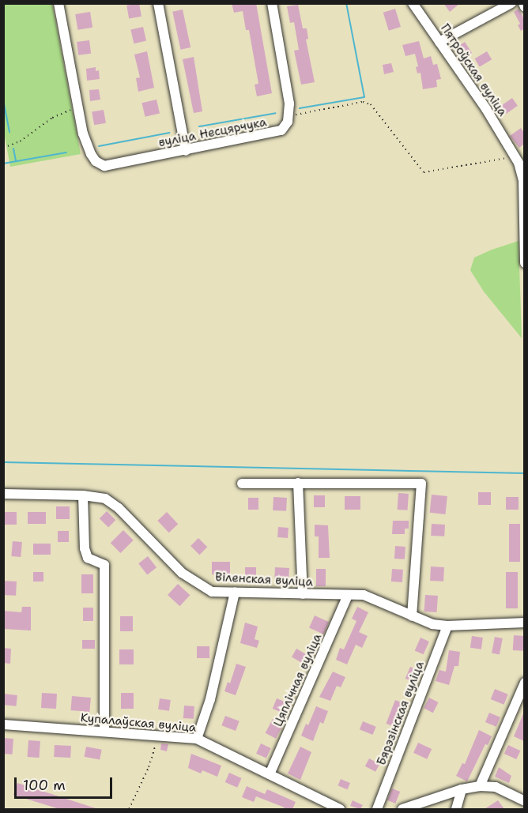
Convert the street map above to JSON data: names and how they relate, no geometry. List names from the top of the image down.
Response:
{
  "streets": {
    "street": [
      "Пятроўская вуліца",
      "вуліца Несцярчука",
      "Віленская вуліца",
      "Цяплічная вуліца",
      "Бярэзінская вуліца",
      "Купалаўская вуліца"
    ]
  },
  "crossings": [
    ["Віленская вуліца", "Цяплічная вуліца"],
    ["Віленская вуліца", "Бярэзінская вуліца"],
    ["Цяплічная вуліца", "Купалаўская вуліца"]
  ],
  "scale_bar": "100 m"
}
